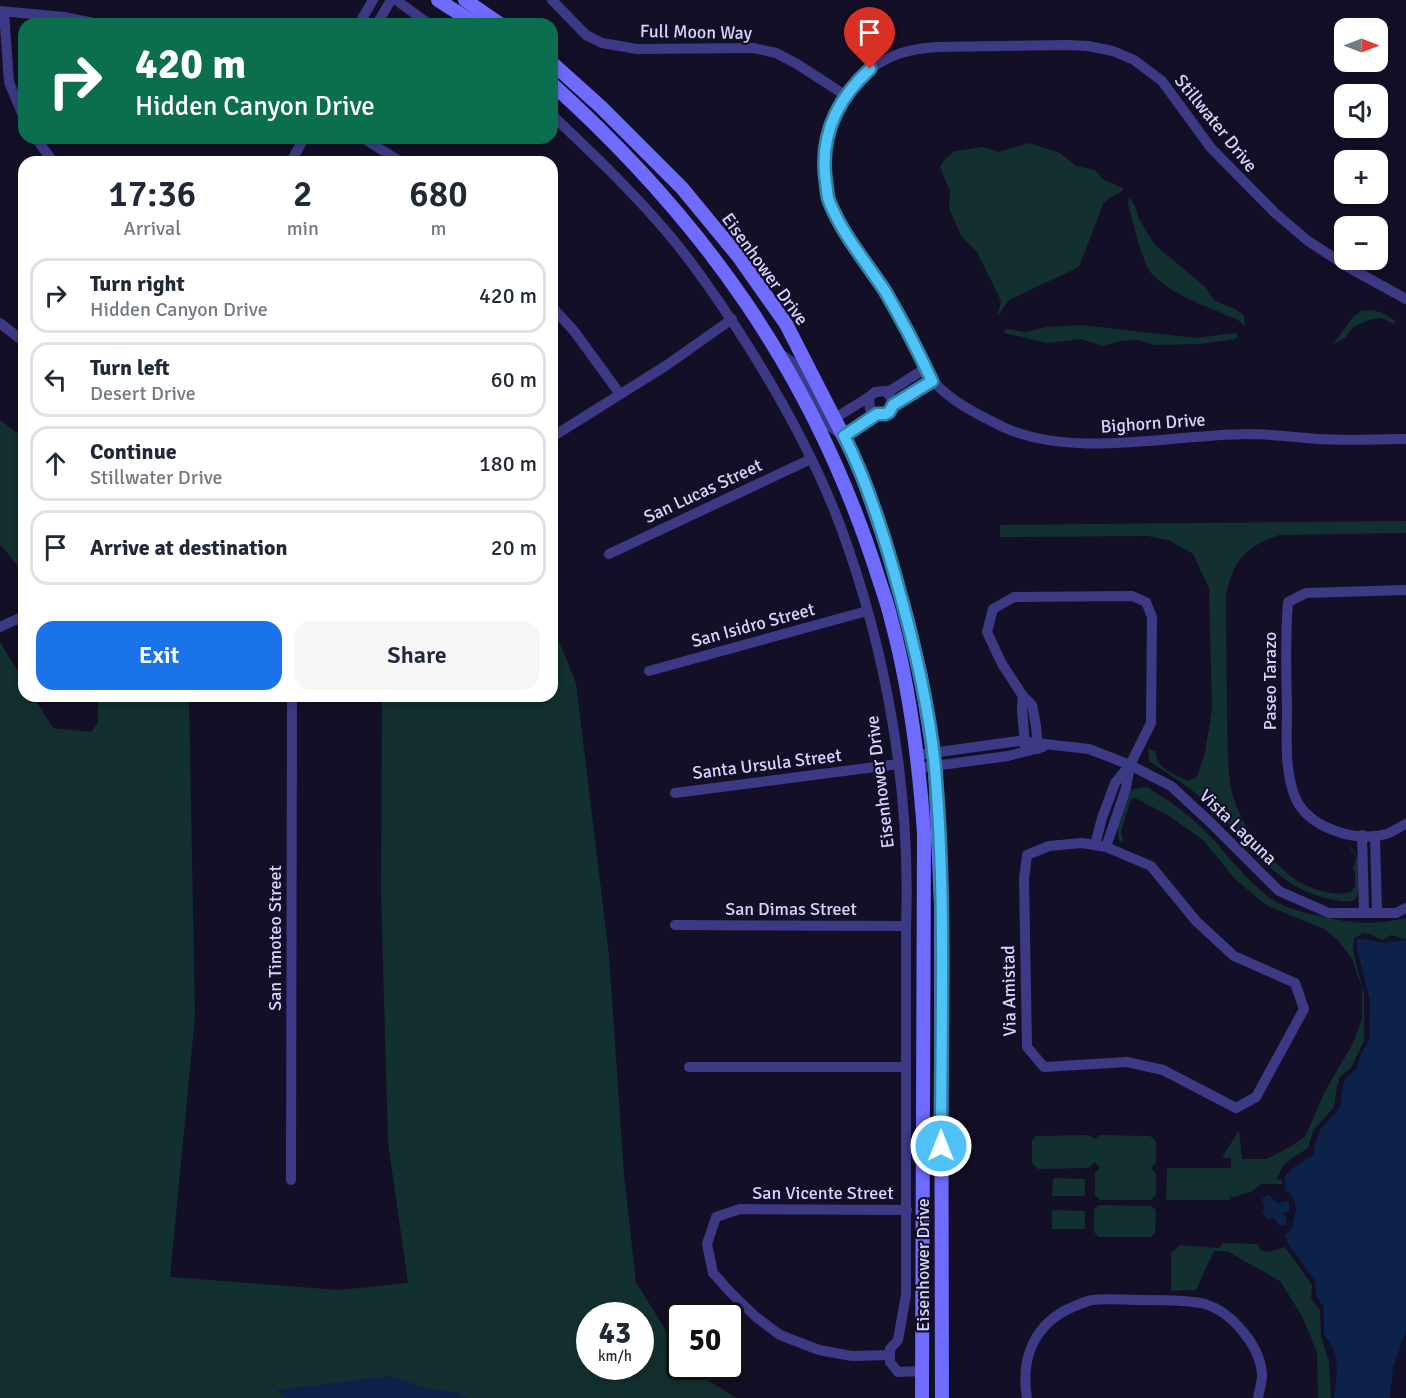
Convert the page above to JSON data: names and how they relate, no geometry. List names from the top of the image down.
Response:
{
  "streets": {
    "main road": ["Eisenhower Drive"],
    "street": [
      "Full Moon Way",
      "Stillwater Drive",
      "Bighorn Drive",
      "San Lucas Street",
      "San Isidro Street",
      "Paseo Tarazo",
      "Santa Ursula Street",
      "Vista Laguna",
      "San Dimas Street",
      "San Timoteo Street",
      "Via Amistad",
      "San Vicente Street"
    ]
  },
  "crossings": [
    ["Full Moon Way", "Stillwater Drive"],
    ["Stillwater Drive", "Bighorn Drive"],
    ["Eisenhower Drive", "San Lucas Street"],
    ["Eisenhower Drive", "San Isidro Street"],
    ["Eisenhower Drive", "Santa Ursula Street"],
    ["Eisenhower Drive", "Vista Laguna"],
    ["Eisenhower Drive", "San Dimas Street"],
    ["Eisenhower Drive", "San Vicente Street"]
  ],
  "north": "right",
  "page": {
    "map_buttons": ["+", "−"],
    "turn": ["420 m", "Hidden Canyon Drive"],
    "eta": [
      "17:36",
      "Arrival",
      "2",
      "min",
      "680",
      "m"
    ],
    "list": [
      {
        "name": "Turn right",
        "note": "Hidden Canyon Drive",
        "value": "420 m"
      },
      {
        "name": "Turn left",
        "note": "Desert Drive",
        "value": "60 m"
      },
      {
        "name": "Continue",
        "note": "Stillwater Drive",
        "value": "180 m"
      },
      {
        "name": "Arrive at destination",
        "value": "20 m"
      }
    ],
    "buttons": ["Exit", "Share"],
    "speed": "43 km/h",
    "limit": "50"
  }
}
